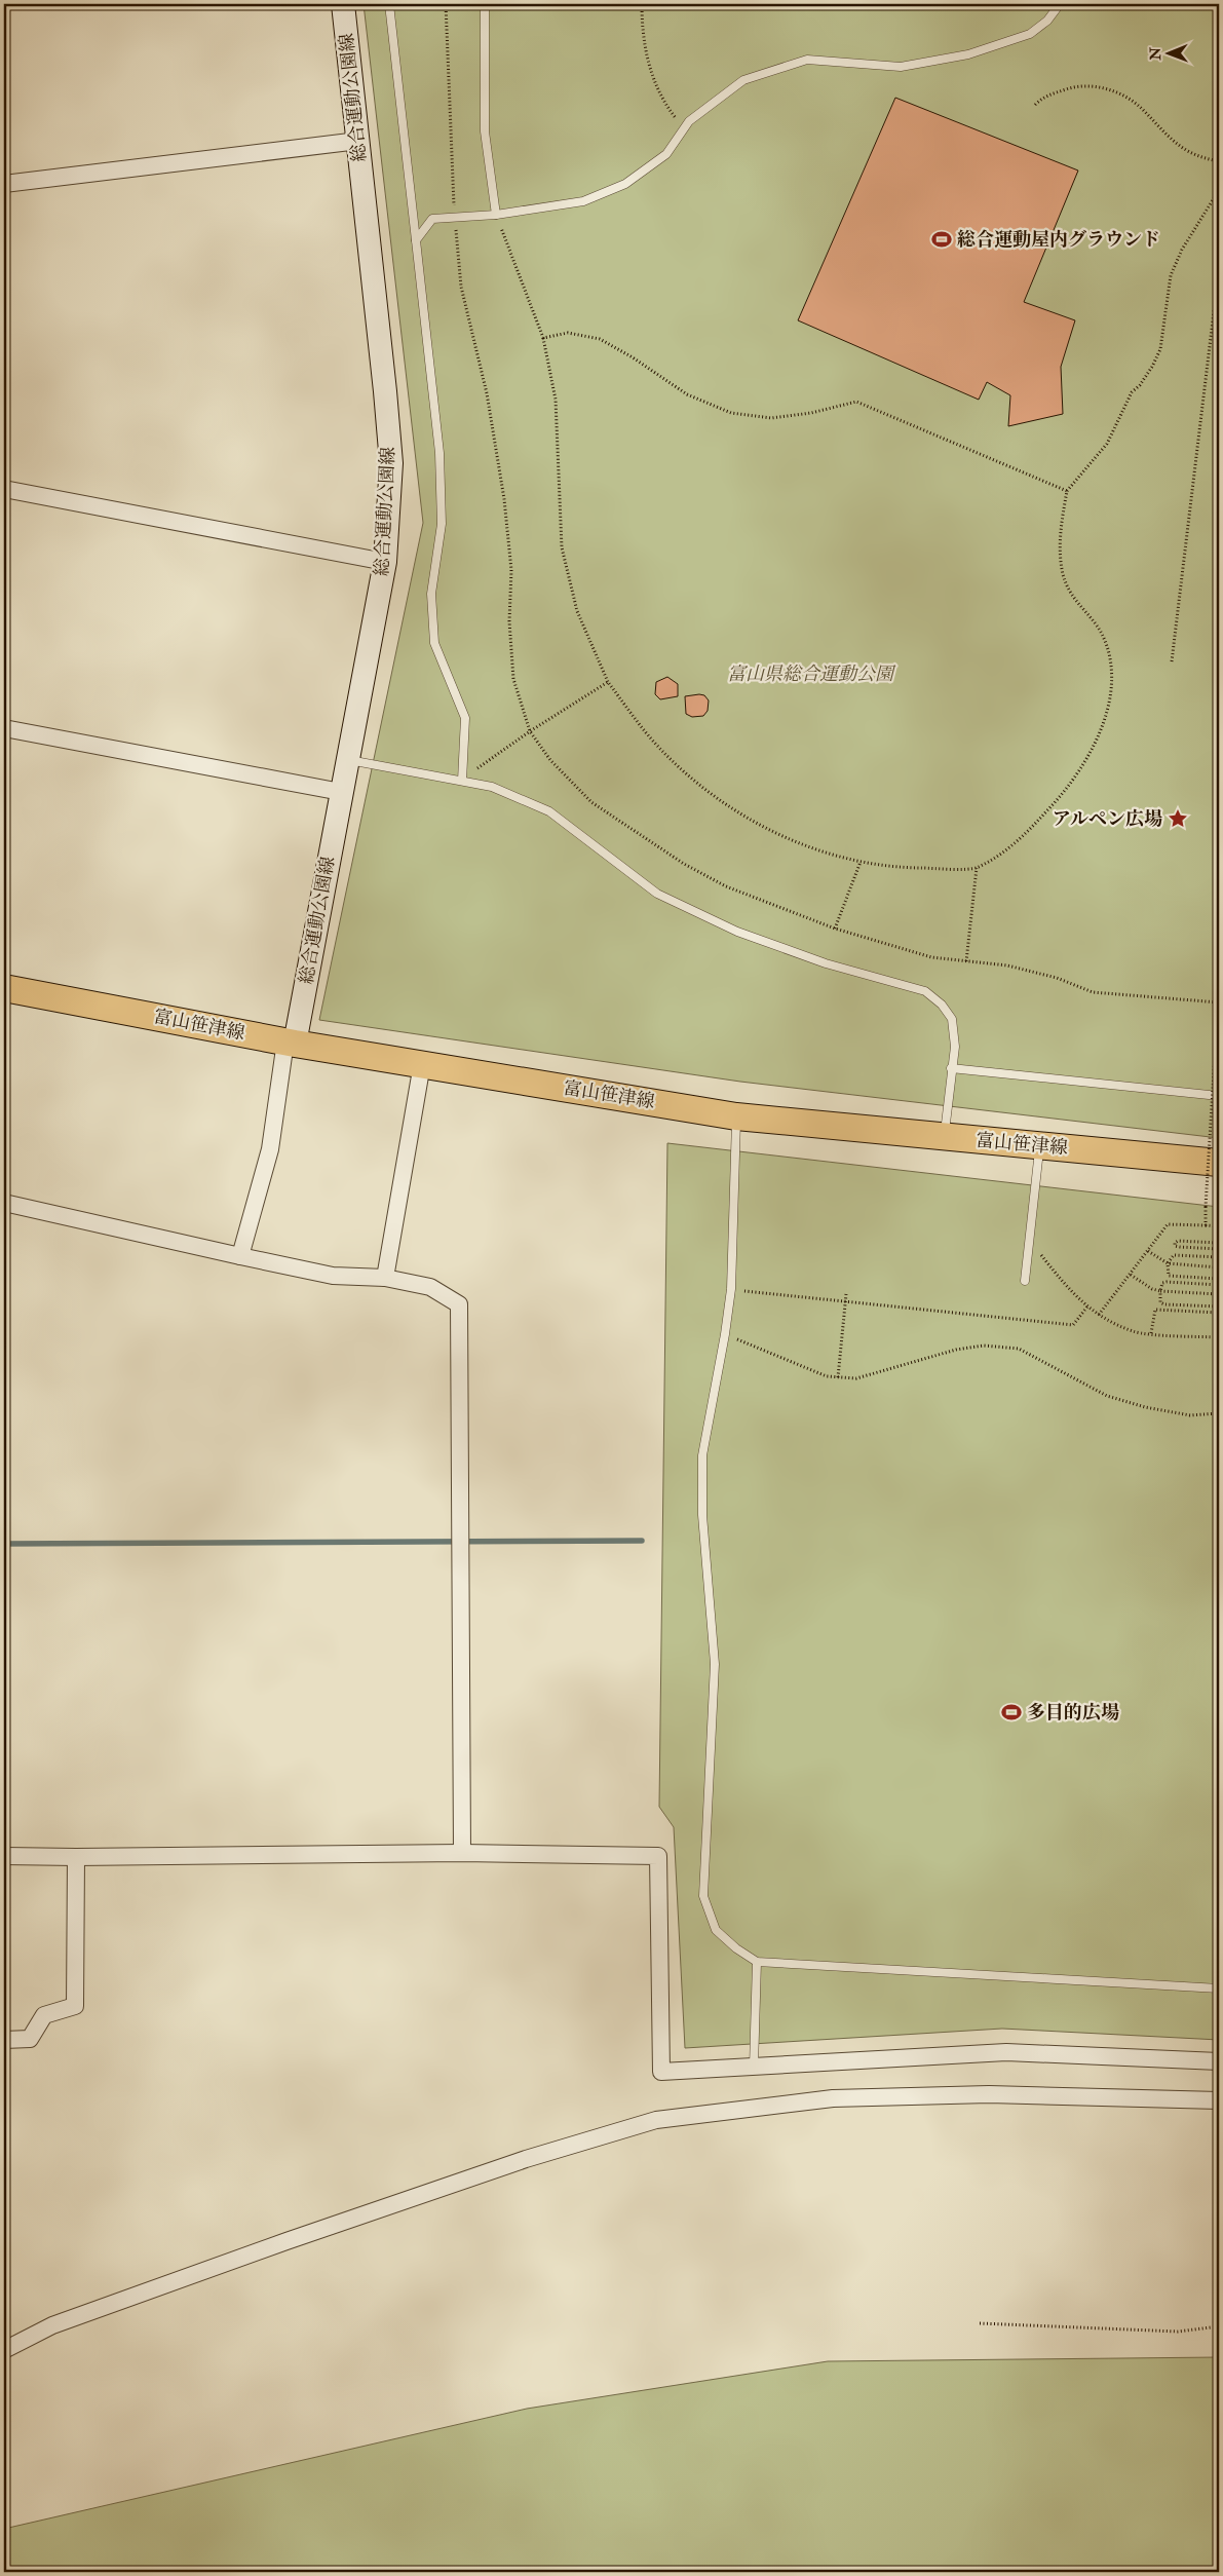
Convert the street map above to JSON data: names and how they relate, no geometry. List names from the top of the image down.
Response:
{
  "streets": {
    "main road": ["総合運動公園線", "富山笹津線"]
  },
  "crossings": [
    ["総合運動公園線", "富山笹津線"]
  ],
  "parks": ["富山県総合運動公園"],
  "places": {
    "sports": ["総合運動屋内グラウンド", "多目的広場"],
    "place": ["アルペン広場"]
  },
  "north": "left"
}
